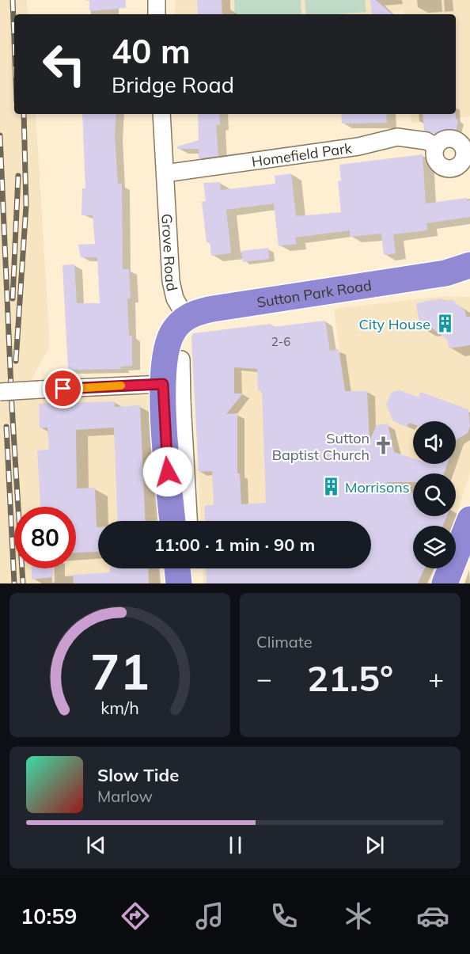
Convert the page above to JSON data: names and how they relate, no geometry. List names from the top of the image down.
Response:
{
  "streets": {
    "highway": ["Sutton Park Road"],
    "street": ["Homefield Park", "Grove Road"]
  },
  "crossings": [
    ["Homefield Park", "Grove Road"],
    ["Grove Road", "Sutton Park Road"]
  ],
  "places": {
    "building": ["City House", "Morrisons"],
    "church": ["Sutton Baptist Church"]
  },
  "house_numbers": ["2-6"],
  "page": {
    "turn": ["40 m", "Bridge Road"],
    "limit": "80",
    "trip": "11:00 · 1 min · 90 m",
    "tile": "Climate",
    "heat": ["−", "21.5°", "+"],
    "song": ["Slow Tide", "Marlow"],
    "tabs": "10:59",
    "gauge": ["71", "km/h"]
  }
}
